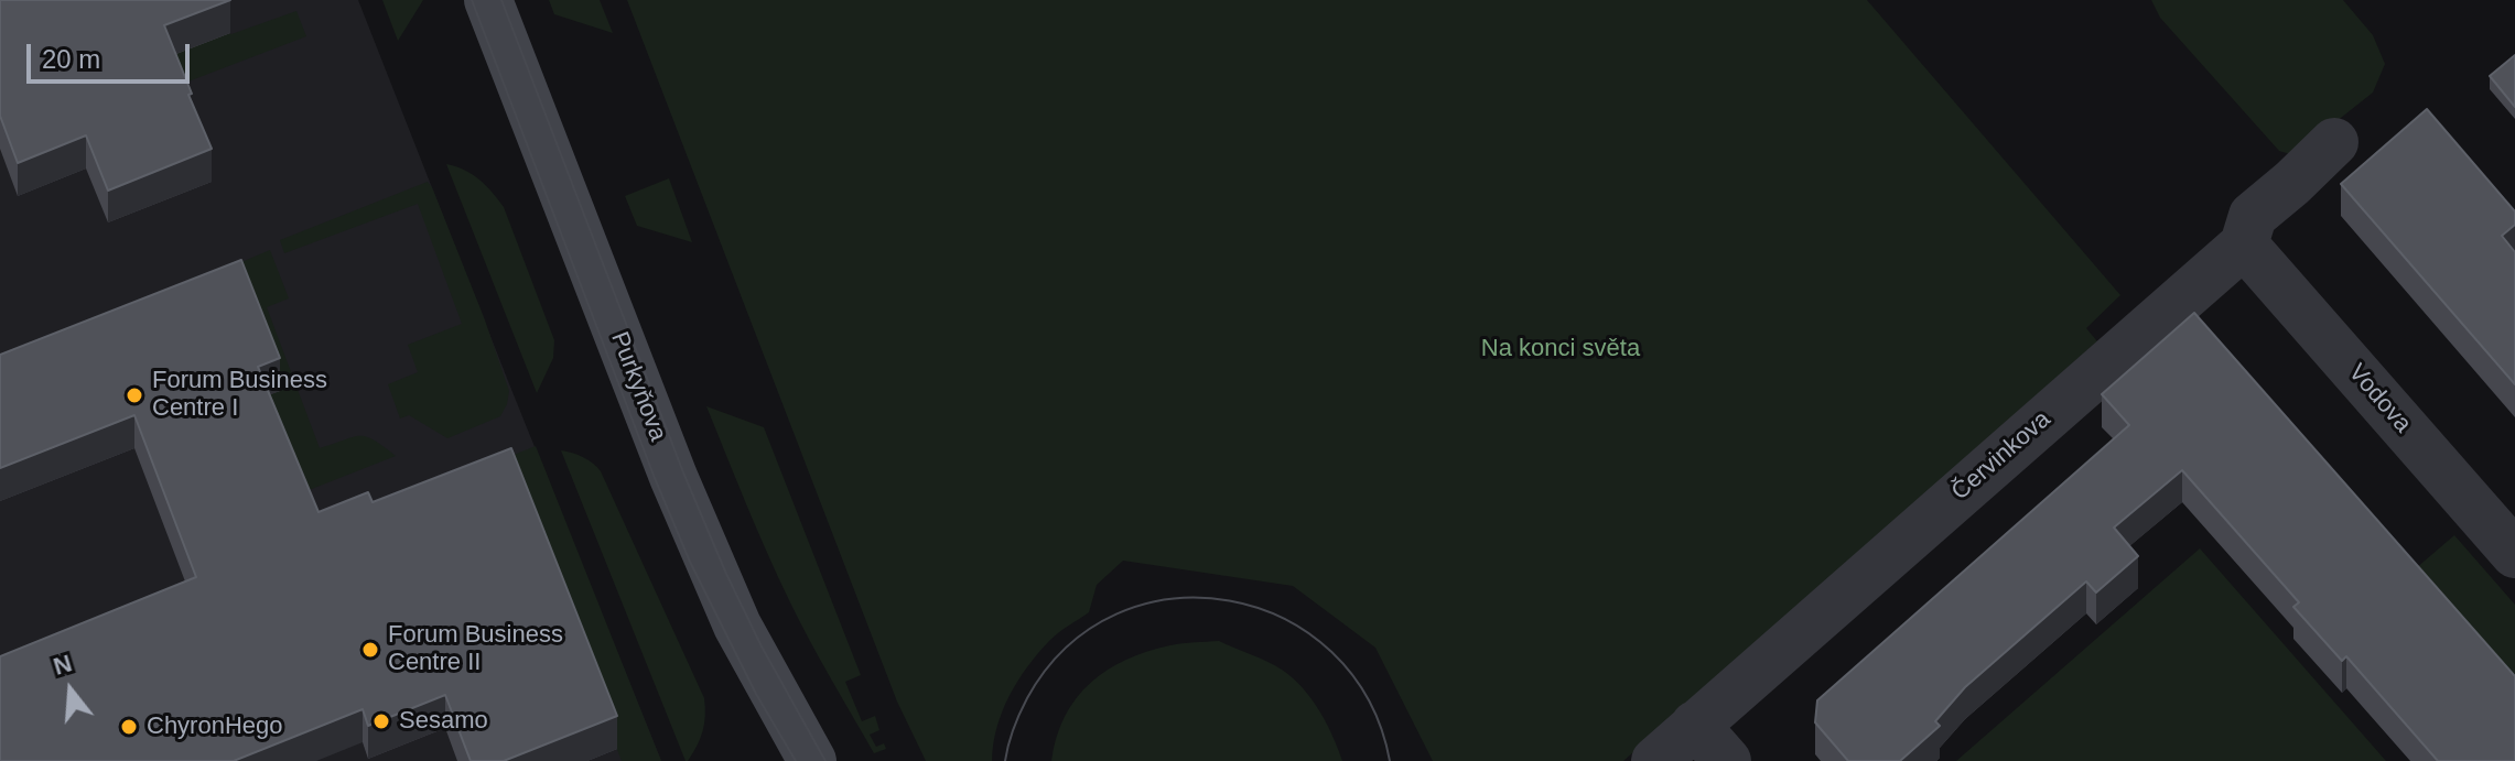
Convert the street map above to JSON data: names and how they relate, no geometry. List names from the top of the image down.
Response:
{
  "streets": {
    "street": ["Purkyňova", "Vodova", "Červinkova"]
  },
  "crossings": [
    ["Vodova", "Červinkova"]
  ],
  "parks": ["Na konci světa"],
  "places": [
    "Forum Business Centre I",
    "Forum Business Centre II",
    "Sesamo",
    "ChyronHego"
  ],
  "scale_bar": "20 m",
  "north": "top"
}
